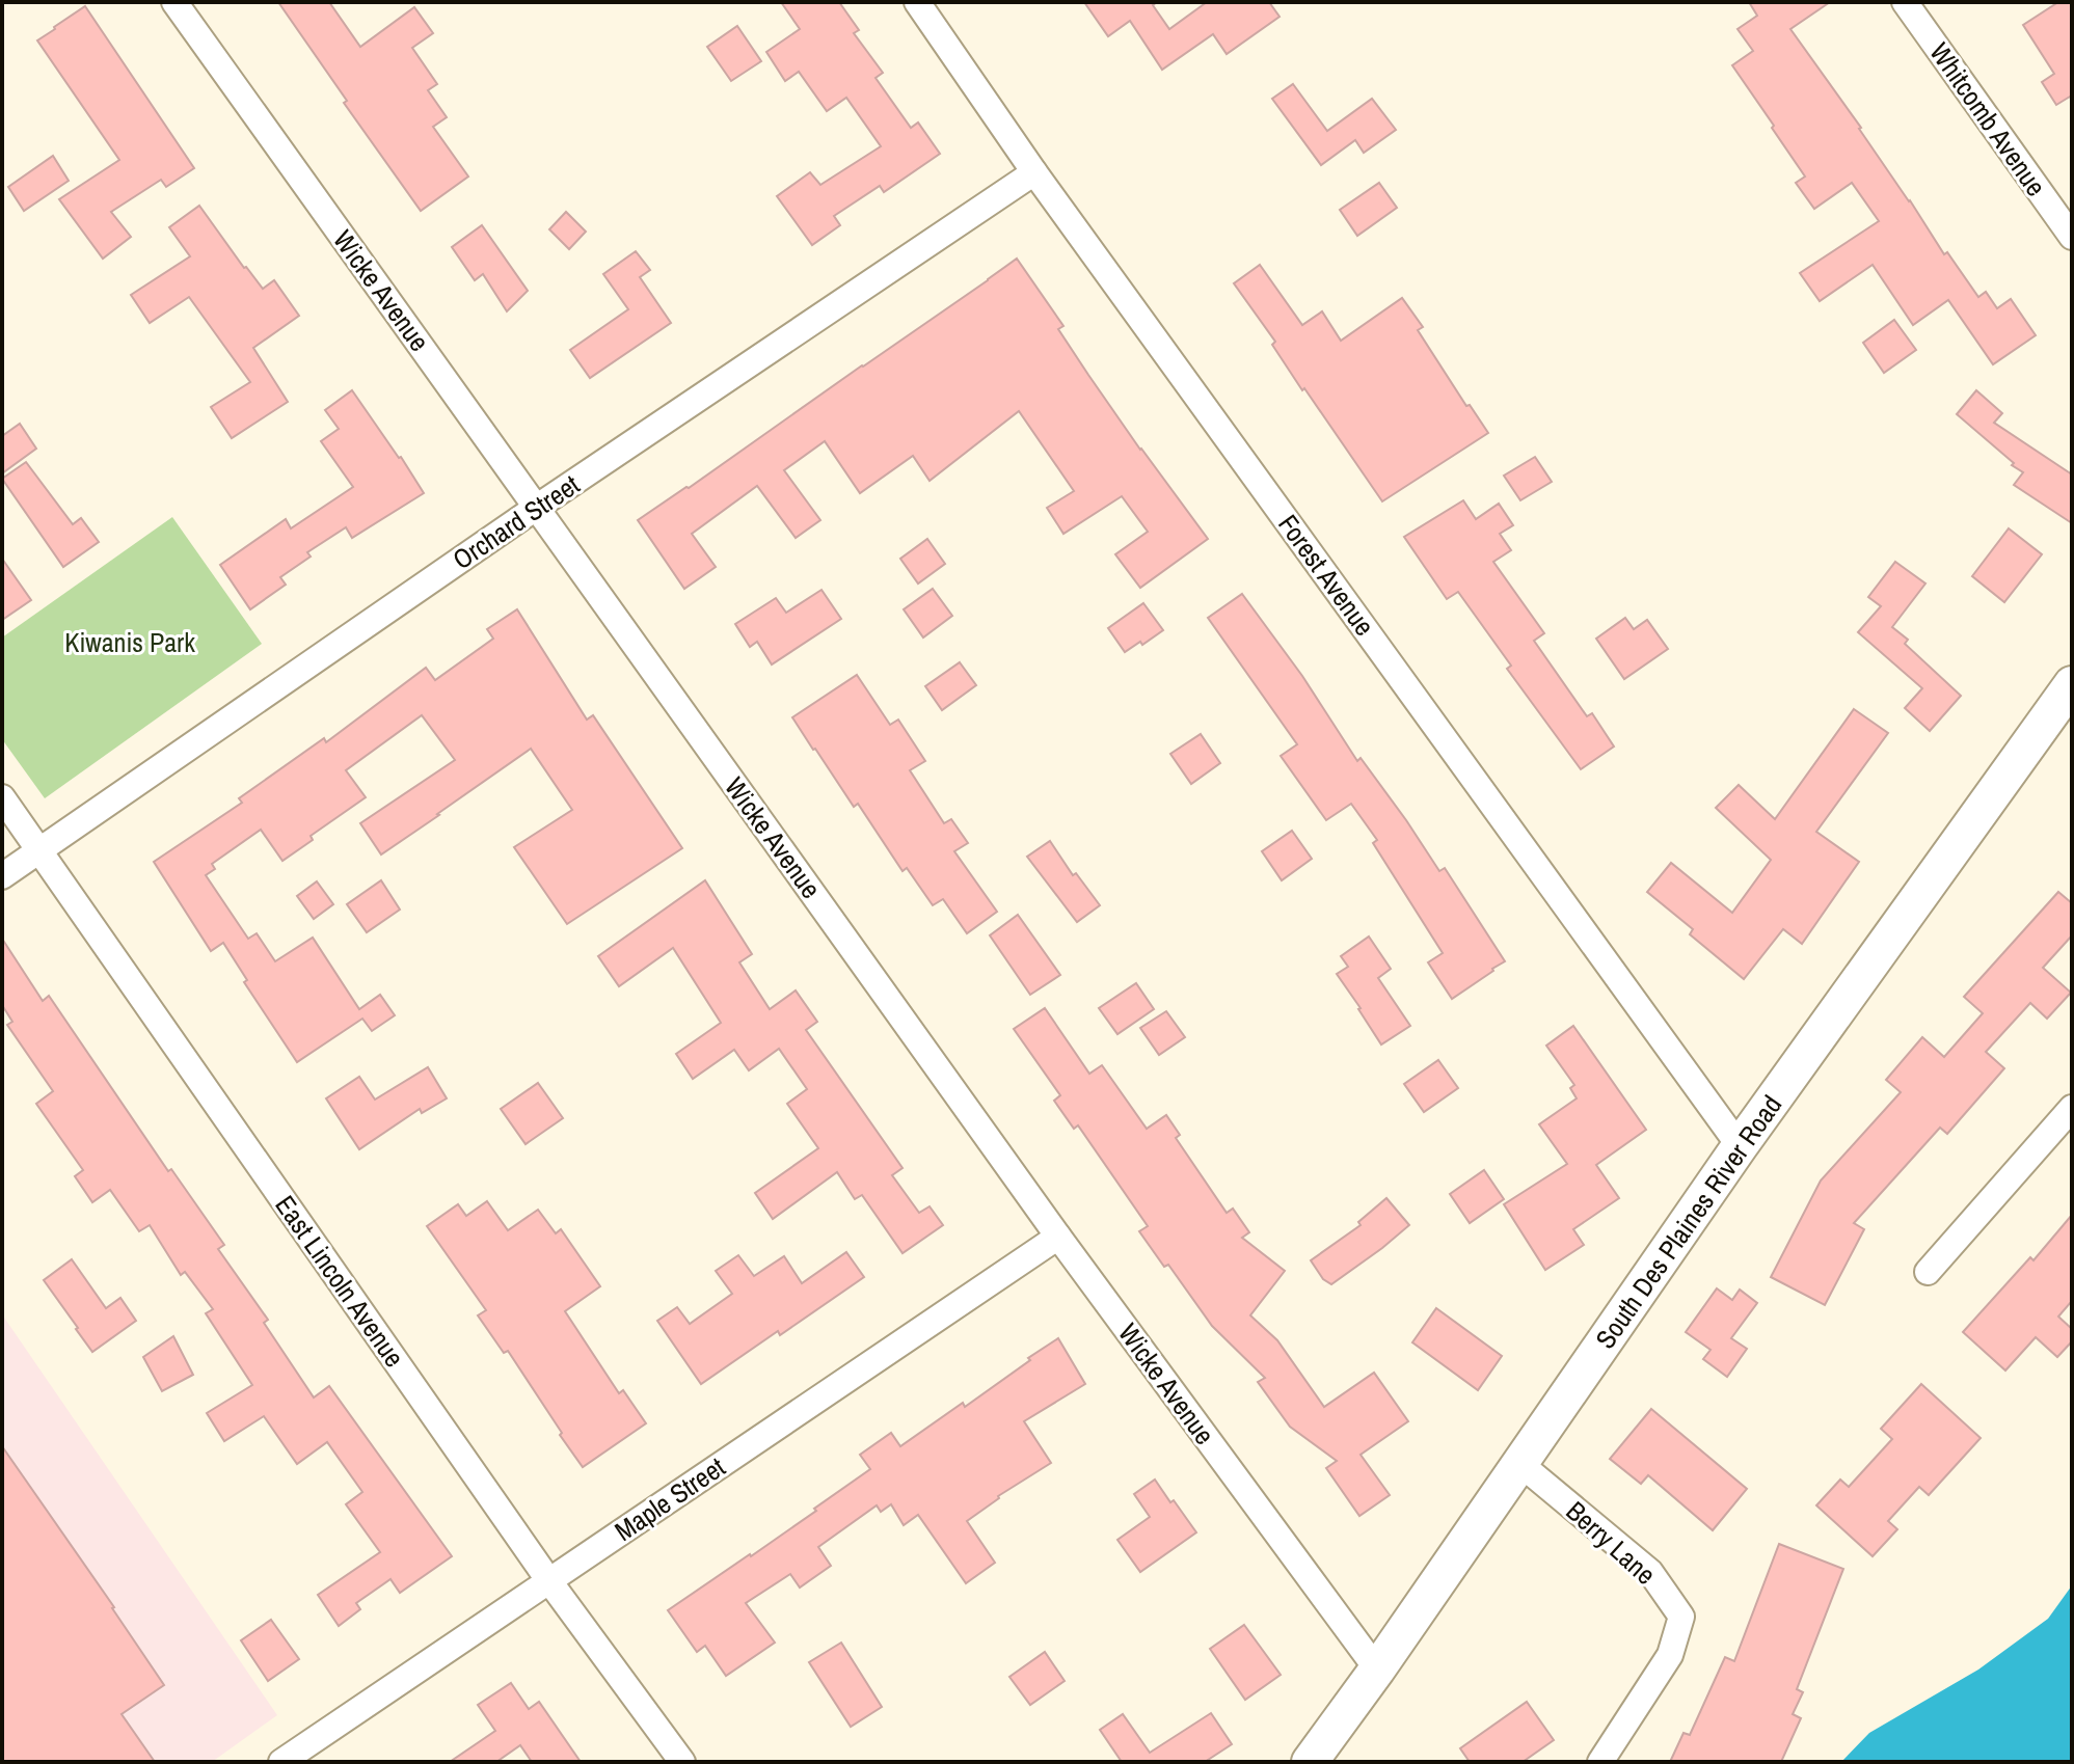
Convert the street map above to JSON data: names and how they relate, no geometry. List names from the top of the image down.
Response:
{
  "streets": {
    "main road": ["South Des Plaines River Road"],
    "street": [
      "Whitcomb Avenue",
      "Wicke Avenue",
      "Orchard Street",
      "Forest Avenue",
      "East Lincoln Avenue",
      "Maple Street",
      "Berry Lane"
    ]
  },
  "crossings": [
    ["Wicke Avenue", "Orchard Street"],
    ["Wicke Avenue", "South Des Plaines River Road"],
    ["Wicke Avenue", "Maple Street"],
    ["Orchard Street", "Forest Avenue"],
    ["Orchard Street", "East Lincoln Avenue"],
    ["Forest Avenue", "South Des Plaines River Road"],
    ["South Des Plaines River Road", "Berry Lane"],
    ["East Lincoln Avenue", "Maple Street"]
  ],
  "parks": ["Kiwanis Park"]
}
